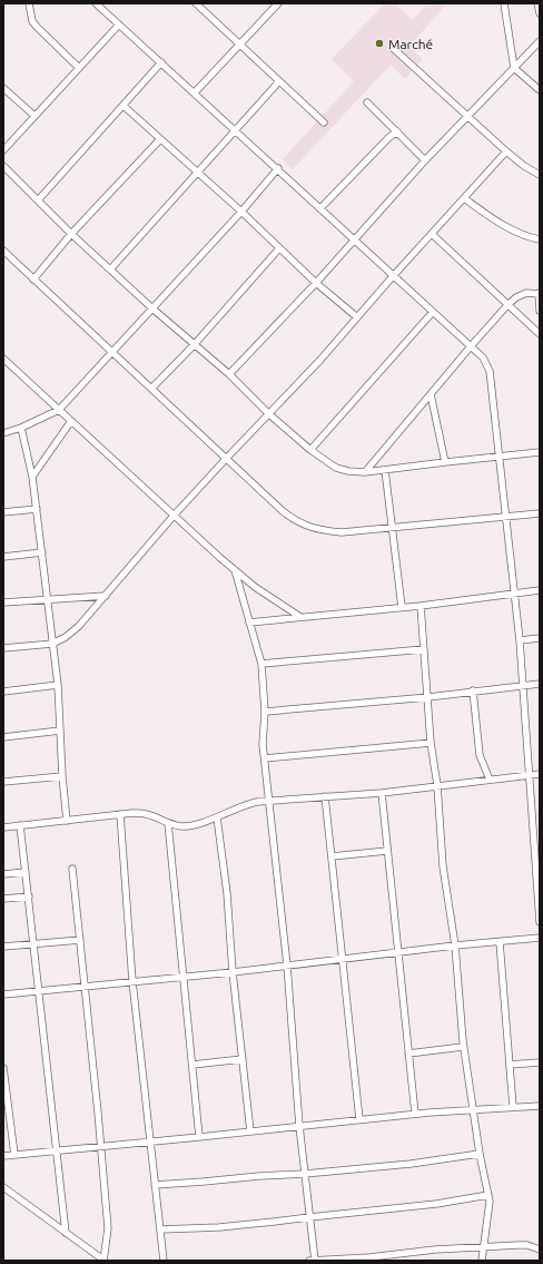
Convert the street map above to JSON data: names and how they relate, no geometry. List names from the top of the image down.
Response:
{
  "places": ["Marché"]
}
